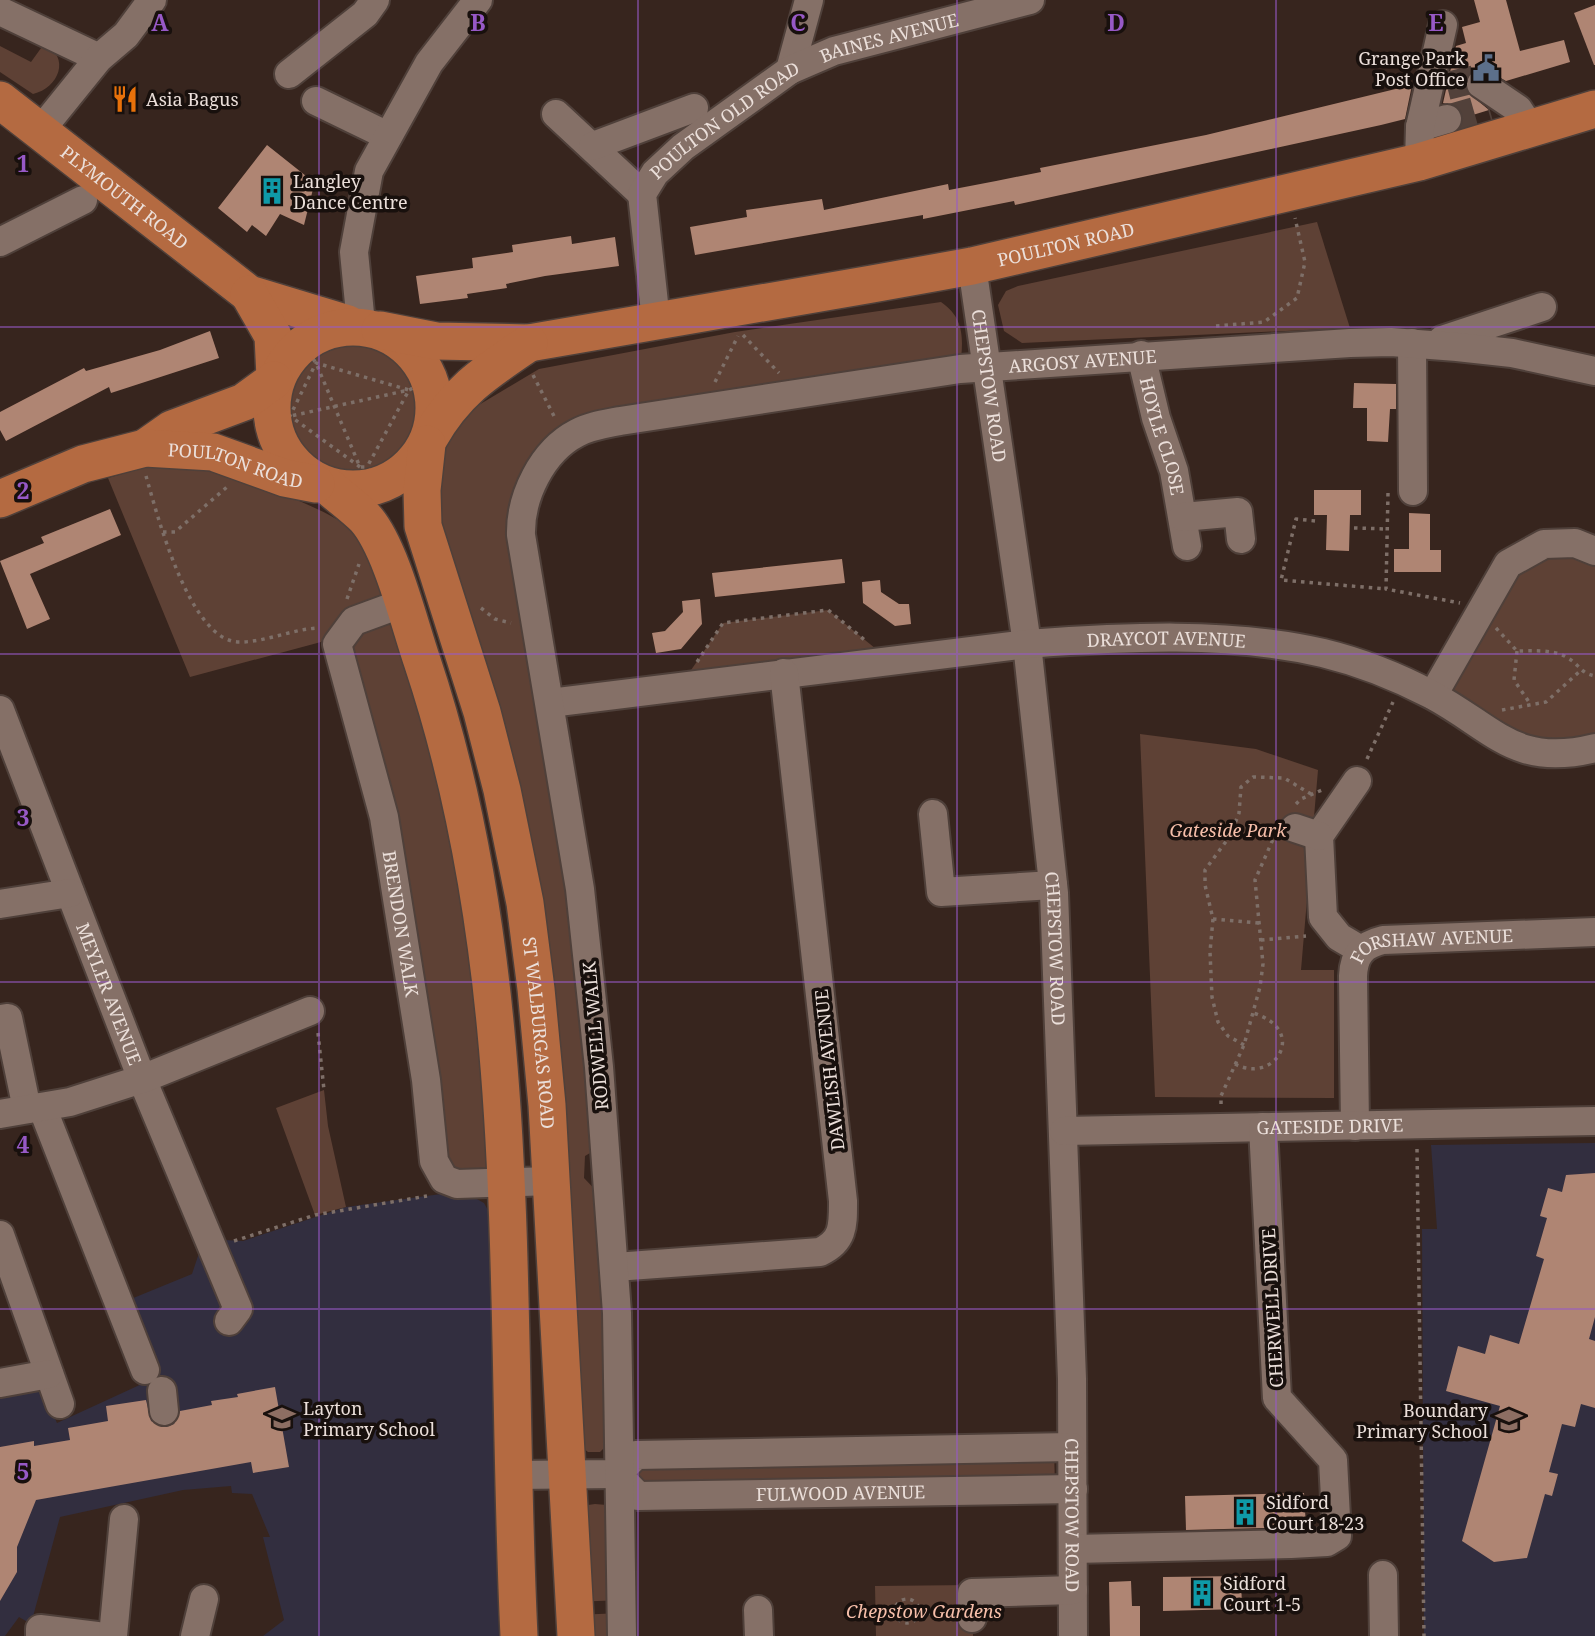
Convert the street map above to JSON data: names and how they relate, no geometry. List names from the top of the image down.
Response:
{
  "streets": {
    "main road": ["PLYMOUTH ROAD", "POULTON ROAD", "ST WALBURGAS ROAD"],
    "street": [
      "BAINES AVENUE",
      "POULTON OLD ROAD",
      "ARGOSY AVENUE",
      "CHEPSTOW ROAD",
      "HOYLE CLOSE",
      "DRAYCOT AVENUE",
      "BRENDON WALK",
      "FORSHAW AVENUE",
      "MEYLER AVENUE",
      "RODWELL WALK",
      "DAWLISH AVENUE",
      "GATESIDE DRIVE",
      "CHERWELL DRIVE",
      "FULWOOD AVENUE"
    ]
  },
  "crossings": [
    ["BAINES AVENUE", "POULTON OLD ROAD"],
    ["POULTON OLD ROAD", "POULTON ROAD"],
    ["PLYMOUTH ROAD", "POULTON ROAD"],
    ["PLYMOUTH ROAD", "ST WALBURGAS ROAD"],
    ["POULTON ROAD", "CHEPSTOW ROAD"],
    ["POULTON ROAD", "ST WALBURGAS ROAD"],
    ["ARGOSY AVENUE", "CHEPSTOW ROAD"],
    ["ARGOSY AVENUE", "HOYLE CLOSE"],
    ["ARGOSY AVENUE", "RODWELL WALK"],
    ["CHEPSTOW ROAD", "DRAYCOT AVENUE"],
    ["CHEPSTOW ROAD", "GATESIDE DRIVE"],
    ["CHEPSTOW ROAD", "CHERWELL DRIVE"],
    ["CHEPSTOW ROAD", "FULWOOD AVENUE"],
    ["DRAYCOT AVENUE", "RODWELL WALK"],
    ["DRAYCOT AVENUE", "DAWLISH AVENUE"],
    ["FORSHAW AVENUE", "GATESIDE DRIVE"],
    ["RODWELL WALK", "DAWLISH AVENUE"],
    ["RODWELL WALK", "FULWOOD AVENUE"],
    ["GATESIDE DRIVE", "CHERWELL DRIVE"]
  ],
  "parks": ["Gateside Park", "Chepstow Gardens"],
  "places": {
    "public building": ["Grange Park Post Office"],
    "restaurant": ["Asia Bagus"],
    "building": ["Langley Dance Centre", "Sidford Court 18-23", "Sidford Court 1-5"],
    "school or university": ["Layton Primary School", "Boundary Primary School"]
  },
  "grid": {
    "columns": [
      "A",
      "B",
      "C",
      "D",
      "E"
    ],
    "rows": [
      "1",
      "2",
      "3",
      "4",
      "5"
    ]
  }
}
